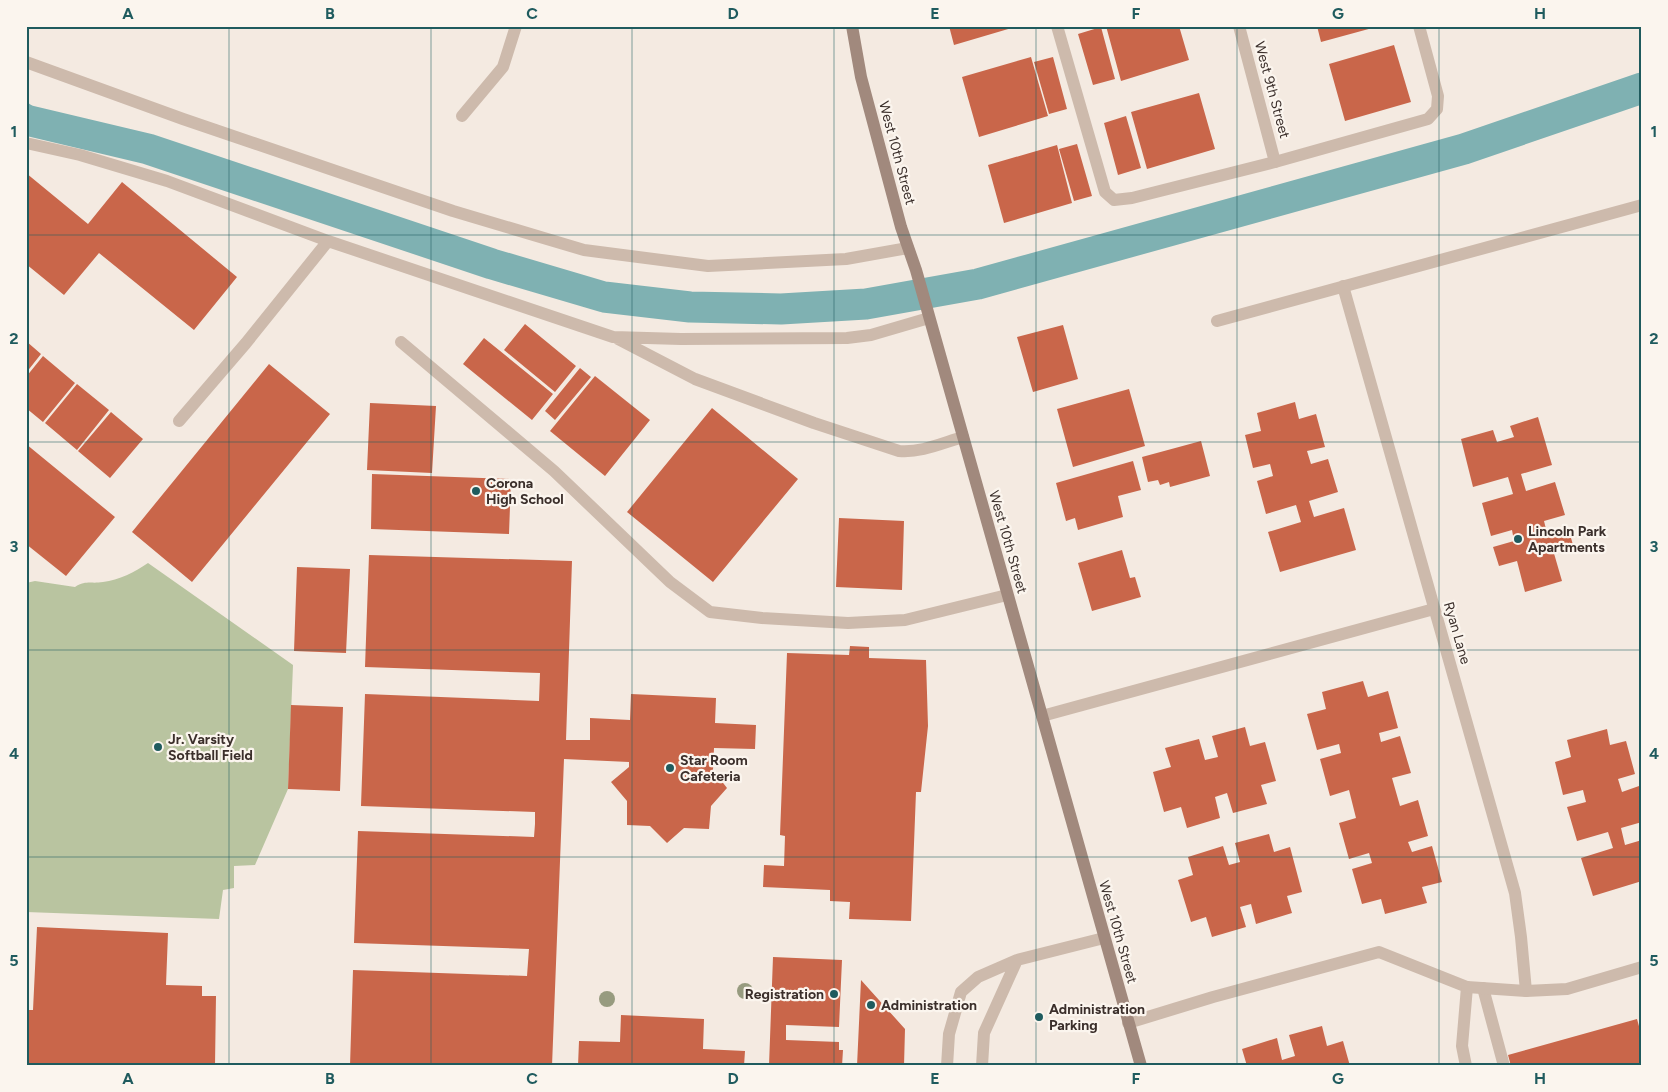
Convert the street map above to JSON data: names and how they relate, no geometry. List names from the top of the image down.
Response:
{
  "streets": {
    "main road": ["West 10th Street"],
    "street": ["West 9th Street", "Ryan Lane"]
  },
  "places": [
    "Corona High School",
    "Lincoln Park Apartments",
    "Jr. Varsity Softball Field",
    "Star Room Cafeteria",
    "Registration",
    "Administration",
    "Administration Parking"
  ],
  "grid": {
    "columns": [
      "A",
      "B",
      "C",
      "D",
      "E",
      "F",
      "G",
      "H"
    ],
    "rows": [
      "1",
      "2",
      "3",
      "4",
      "5"
    ]
  }
}
